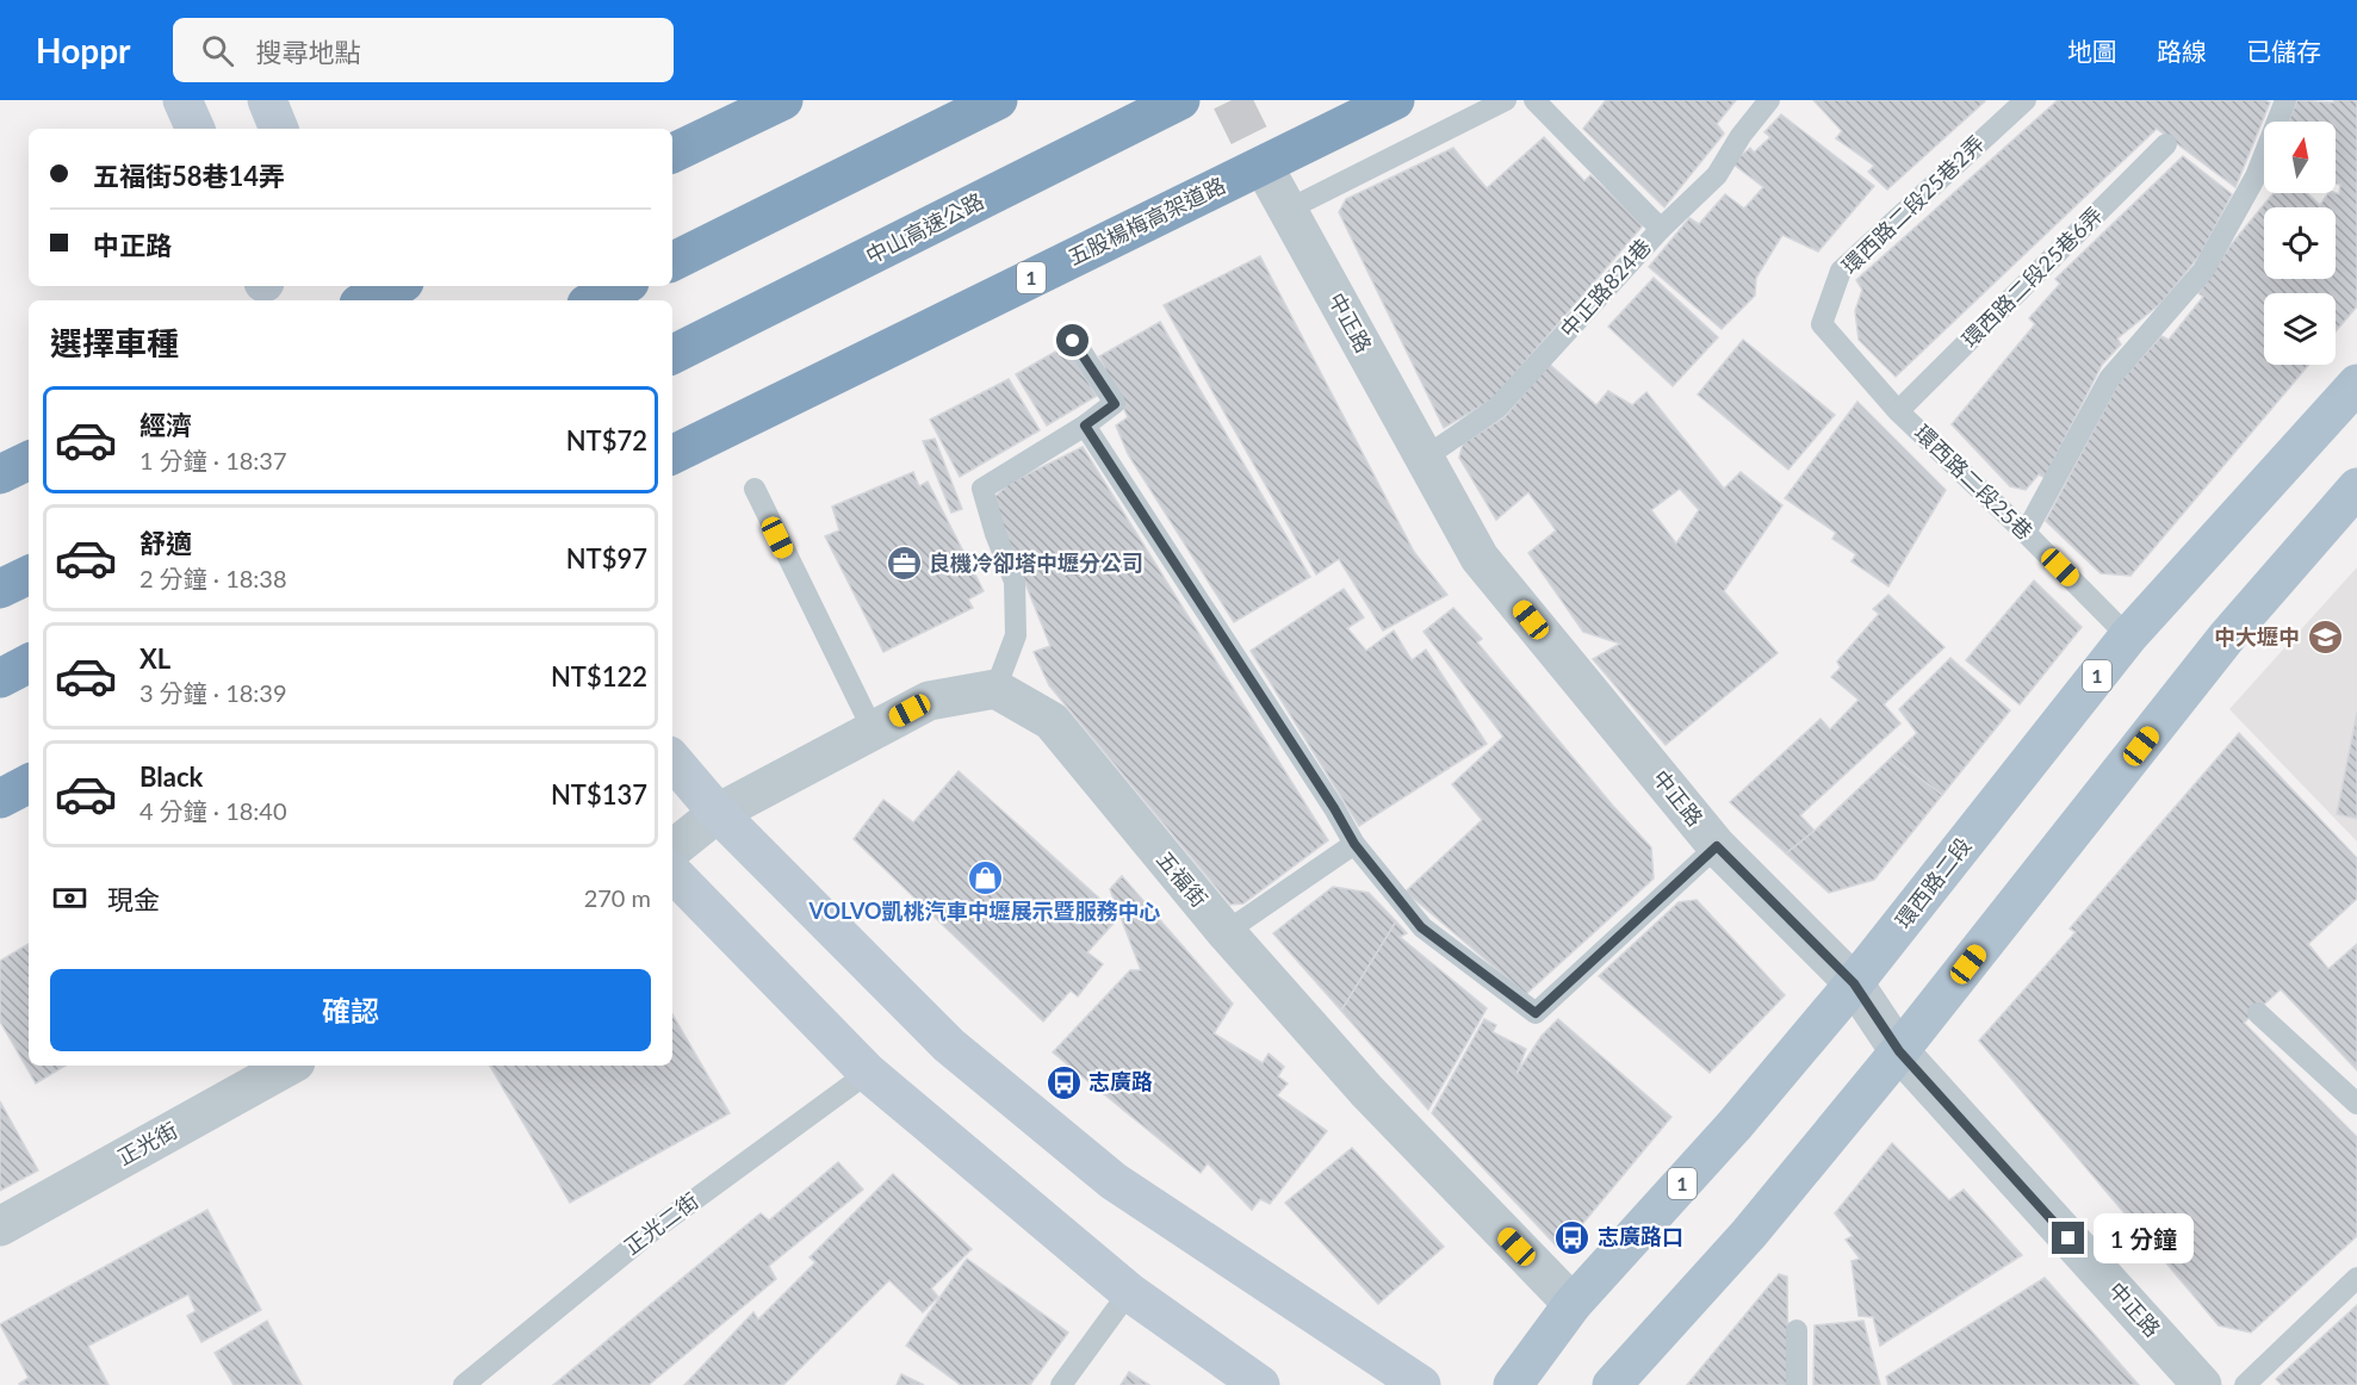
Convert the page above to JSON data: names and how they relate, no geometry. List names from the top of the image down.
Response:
{
  "streets": {
    "highway": ["五股楊梅高架道路", "中山高速公路", "1"],
    "main road": ["環西路二段"],
    "street": ["中正路", "五福街", "正光街"],
    "lane": [
      "環西路二段25巷2弄",
      "環西路二段25巷6弄",
      "中正路824巷",
      "環西路二段25巷",
      "正光二街"
    ]
  },
  "crossings": [
    ["環西路二段25巷2弄", "環西路二段25巷"],
    ["環西路二段25巷6弄", "環西路二段25巷"],
    ["中正路824巷", "中正路"],
    ["中正路", "環西路二段"],
    ["環西路二段25巷", "環西路二段"],
    ["五福街", "環西路二段"]
  ],
  "places": {
    "office": ["良機冷卻塔中壢分公司"],
    "school or university": ["中大壢中"],
    "shop": ["VOLVO凱桃汽車中壢展示暨服務中心"],
    "bus stop": ["志廣路", "志廣路口"]
  },
  "north": "top",
  "page": {
    "header": "Hoppr",
    "search": "搜尋地點",
    "nav": ["地圖", "路線", "已儲存"],
    "banner": ["五福街58巷14弄", "中正路"],
    "heading": "選擇車種",
    "list": [
      {
        "name": "經濟",
        "note": "1 分鐘 · 18:37",
        "value": "NT$72"
      },
      {
        "name": "舒適",
        "note": "2 分鐘 · 18:38",
        "value": "NT$97"
      },
      {
        "name": "XL",
        "note": "3 分鐘 · 18:39",
        "value": "NT$122"
      },
      {
        "name": "Black",
        "note": "4 分鐘 · 18:40",
        "value": "NT$137"
      }
    ],
    "pay": ["現金", "270 m"],
    "buttons": "確認",
    "bubble": "1 分鐘"
  }
}
